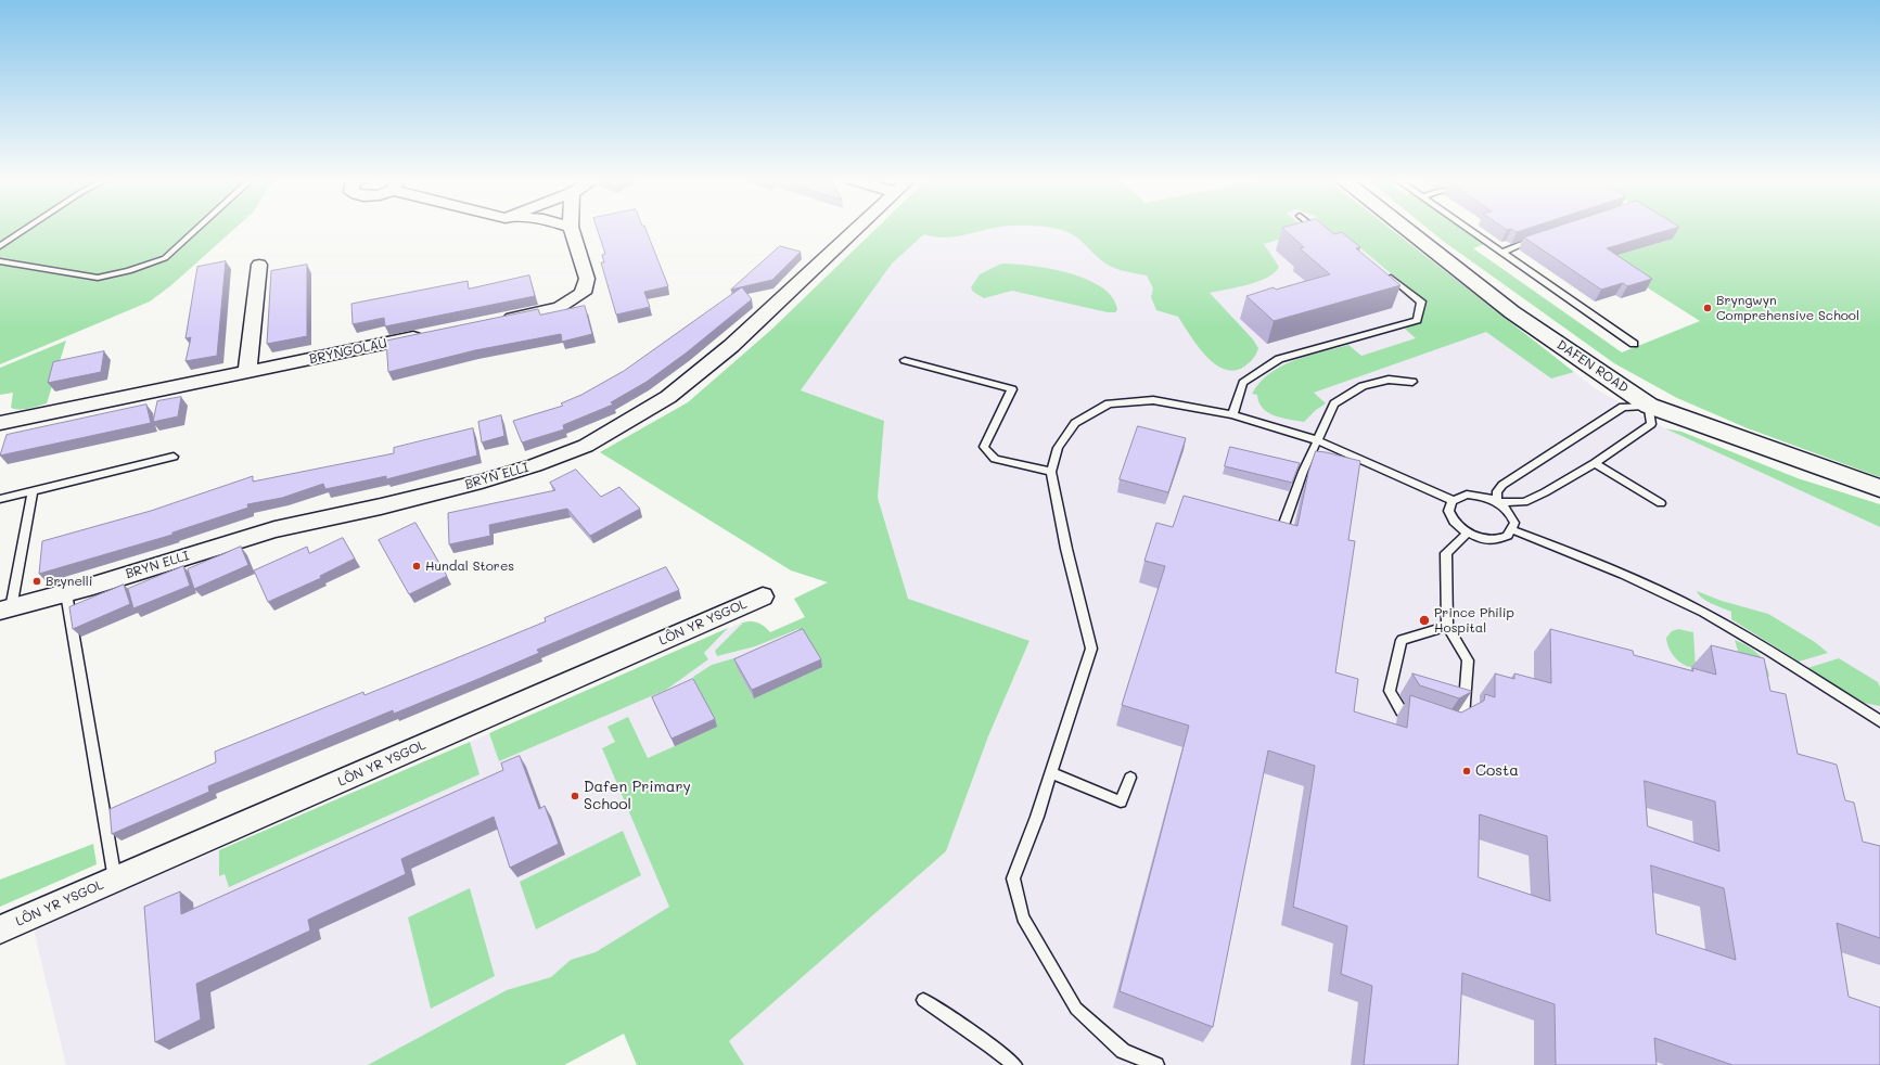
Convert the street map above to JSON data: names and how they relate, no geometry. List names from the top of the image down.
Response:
{
  "streets": {
    "street": [
      "BRYNGOLAU",
      "DAFEN ROAD",
      "BRYN ELLI",
      "LÔN YR YSGOL"
    ]
  },
  "places": [
    "Bryngwyn Comprehensive School",
    "Hundal Stores",
    "Brynelli",
    "Prince Philip Hospital",
    "Costa",
    "Dafen Primary School"
  ]
}
